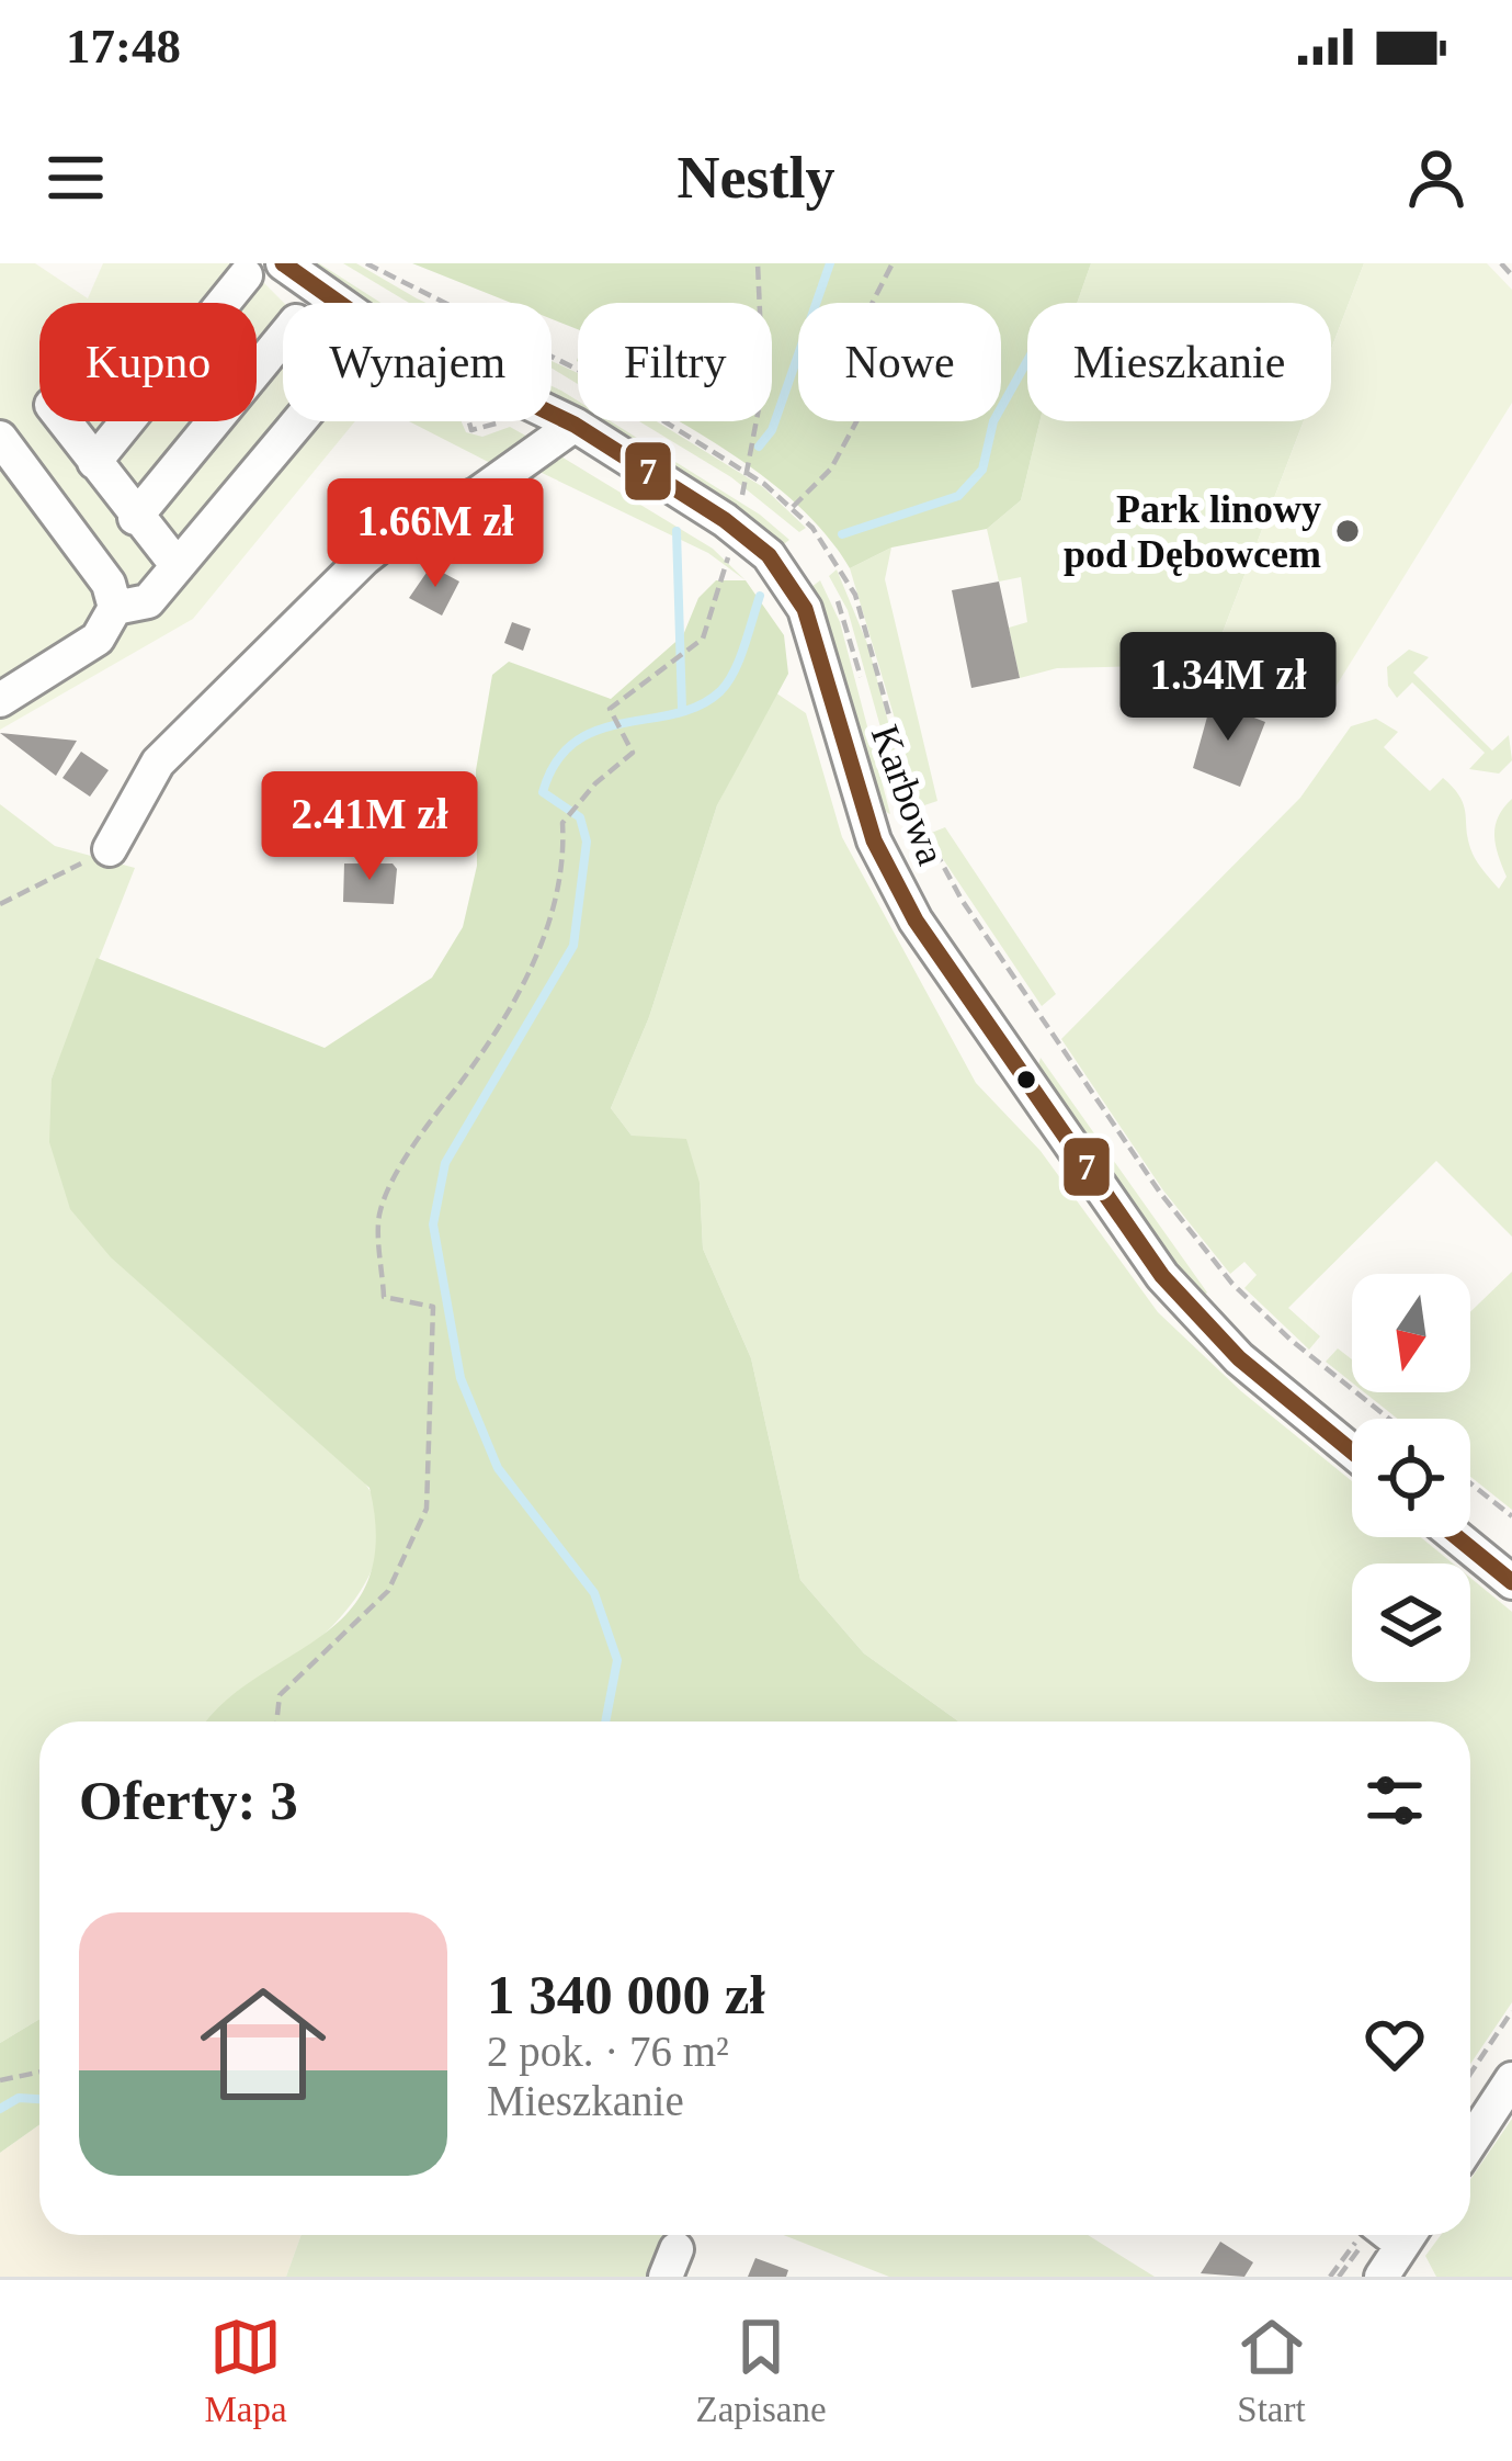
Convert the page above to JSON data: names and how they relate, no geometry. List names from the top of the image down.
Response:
{
  "streets": {
    "street": ["Karbowa"]
  },
  "places": ["Park linowy pod Dębowcem"],
  "lines": ["transit line 7"],
  "north": "bottom",
  "page": {
    "status": "17:48",
    "header": "Nestly",
    "chip": [
      "Kupno",
      "Wynajem",
      "Filtry",
      "Nowe",
      "Mieszkanie"
    ],
    "price": ["1.66M zł", "1.34M zł", "2.41M zł"],
    "heading": "Oferty: 3",
    "list": [
      {
        "name": "1 340 000 zł",
        "note": "2 pok. · 76 m² · Mieszkanie"
      }
    ],
    "tabs": ["Mapa", "Zapisane", "Start"]
  }
}
